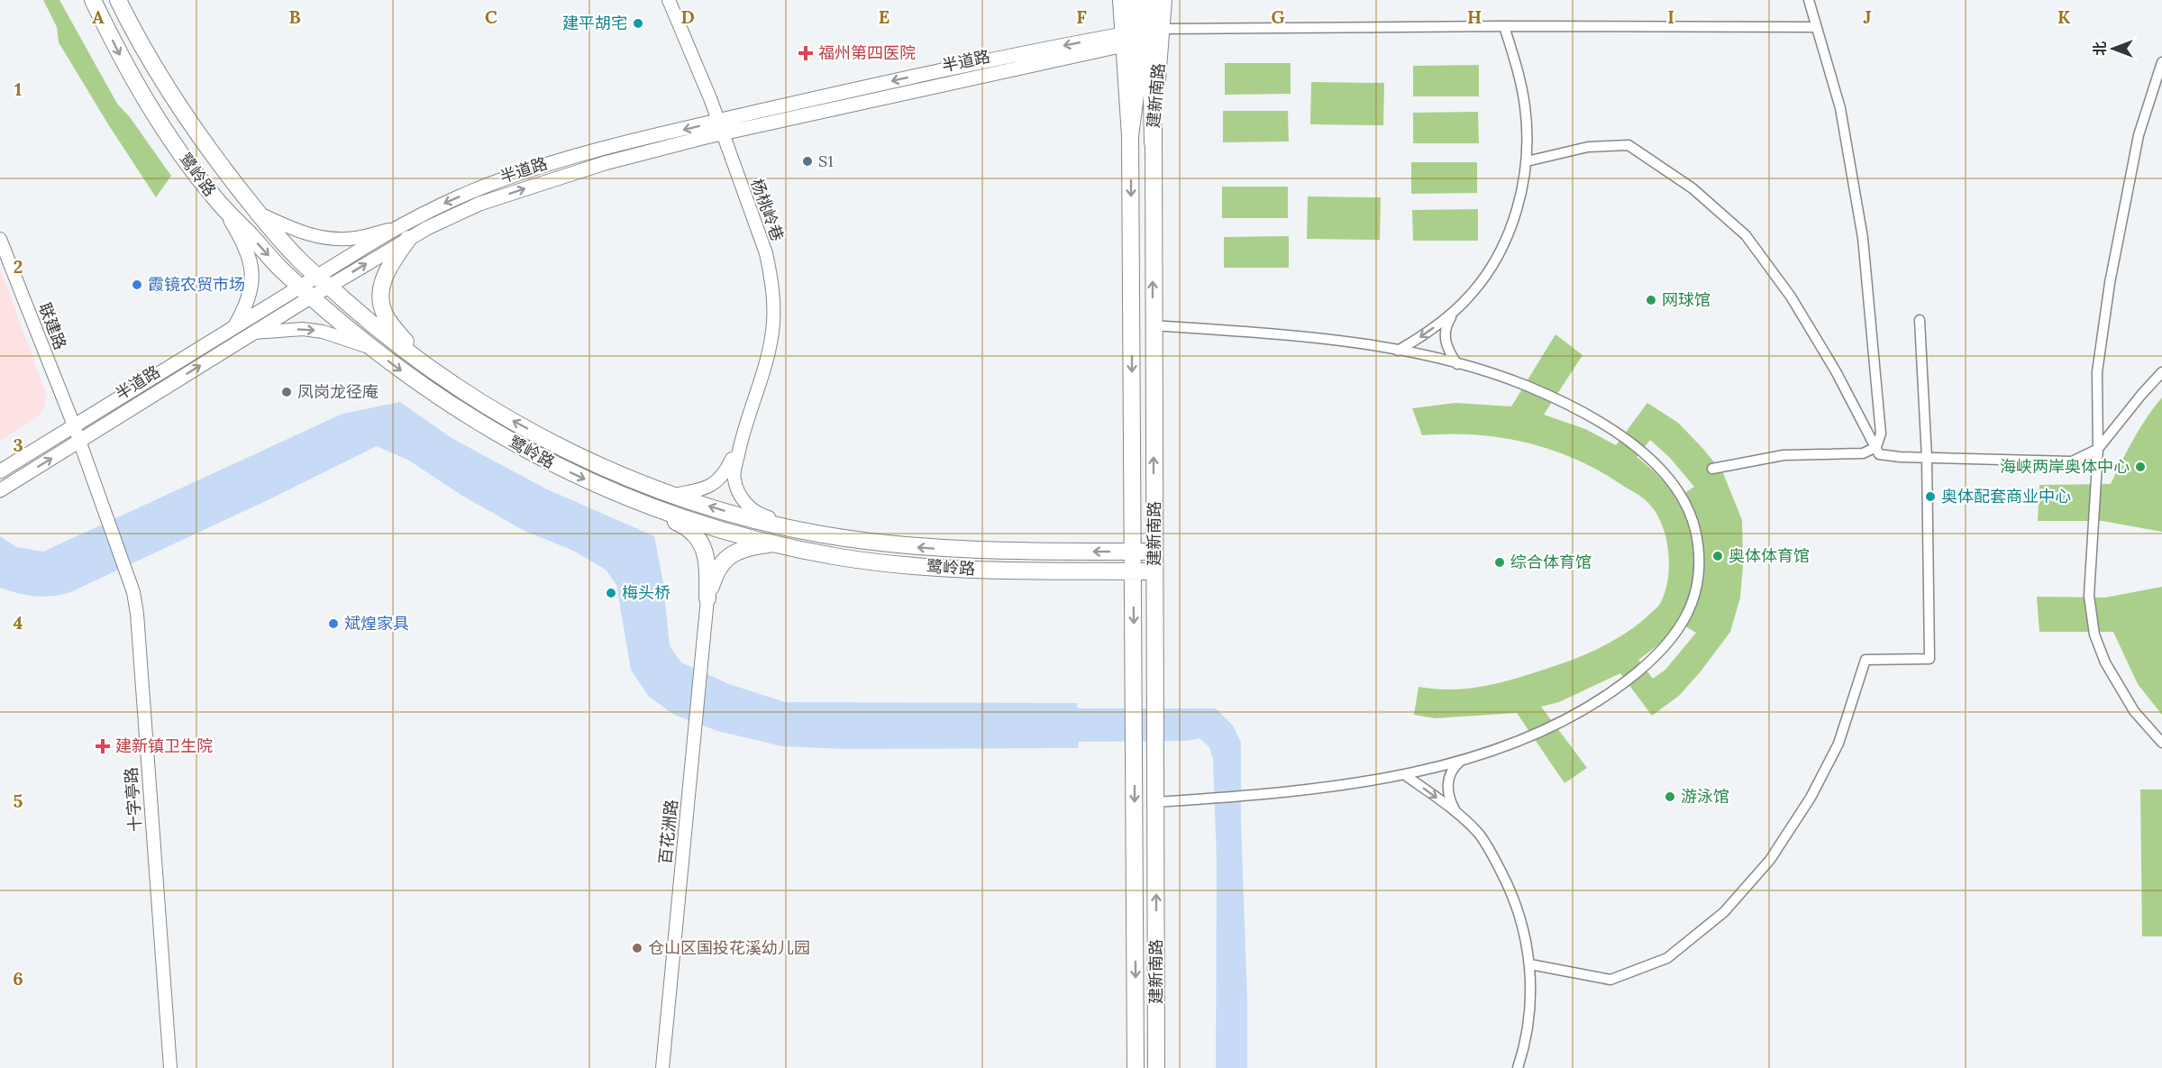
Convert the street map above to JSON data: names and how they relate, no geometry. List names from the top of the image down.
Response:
{
  "streets": {
    "main road": ["半道路", "建新南路", "鹭岭路"],
    "street": [
      "杨桃岭巷",
      "联建路",
      "十字亭路",
      "百花洲路"
    ]
  },
  "crossings": [
    ["半道路", "建新南路"],
    ["半道路", "鹭岭路"],
    ["半道路", "杨桃岭巷"],
    ["半道路", "联建路"],
    ["半道路", "十字亭路"],
    ["建新南路", "鹭岭路"],
    ["联建路", "十字亭路"]
  ],
  "places": {
    "other": [
      "建平胡宅",
      "S1",
      "霞镜农贸市场",
      "网球馆",
      "凤岗龙径庵",
      "海峡两岸奥体中心",
      "奥体配套商业中心",
      "奥体体育馆",
      "综合体育馆",
      "梅头桥",
      "斌煌家具",
      "游泳馆",
      "仓山区国投花溪幼儿园"
    ],
    "health": ["福州第四医院", "建新镇卫生院"]
  },
  "north": "left",
  "grid": {
    "columns": [
      "A",
      "B",
      "C",
      "D",
      "E",
      "F",
      "G",
      "H",
      "I",
      "J",
      "K"
    ],
    "rows": [
      "1",
      "2",
      "3",
      "4",
      "5",
      "6"
    ]
  }
}
